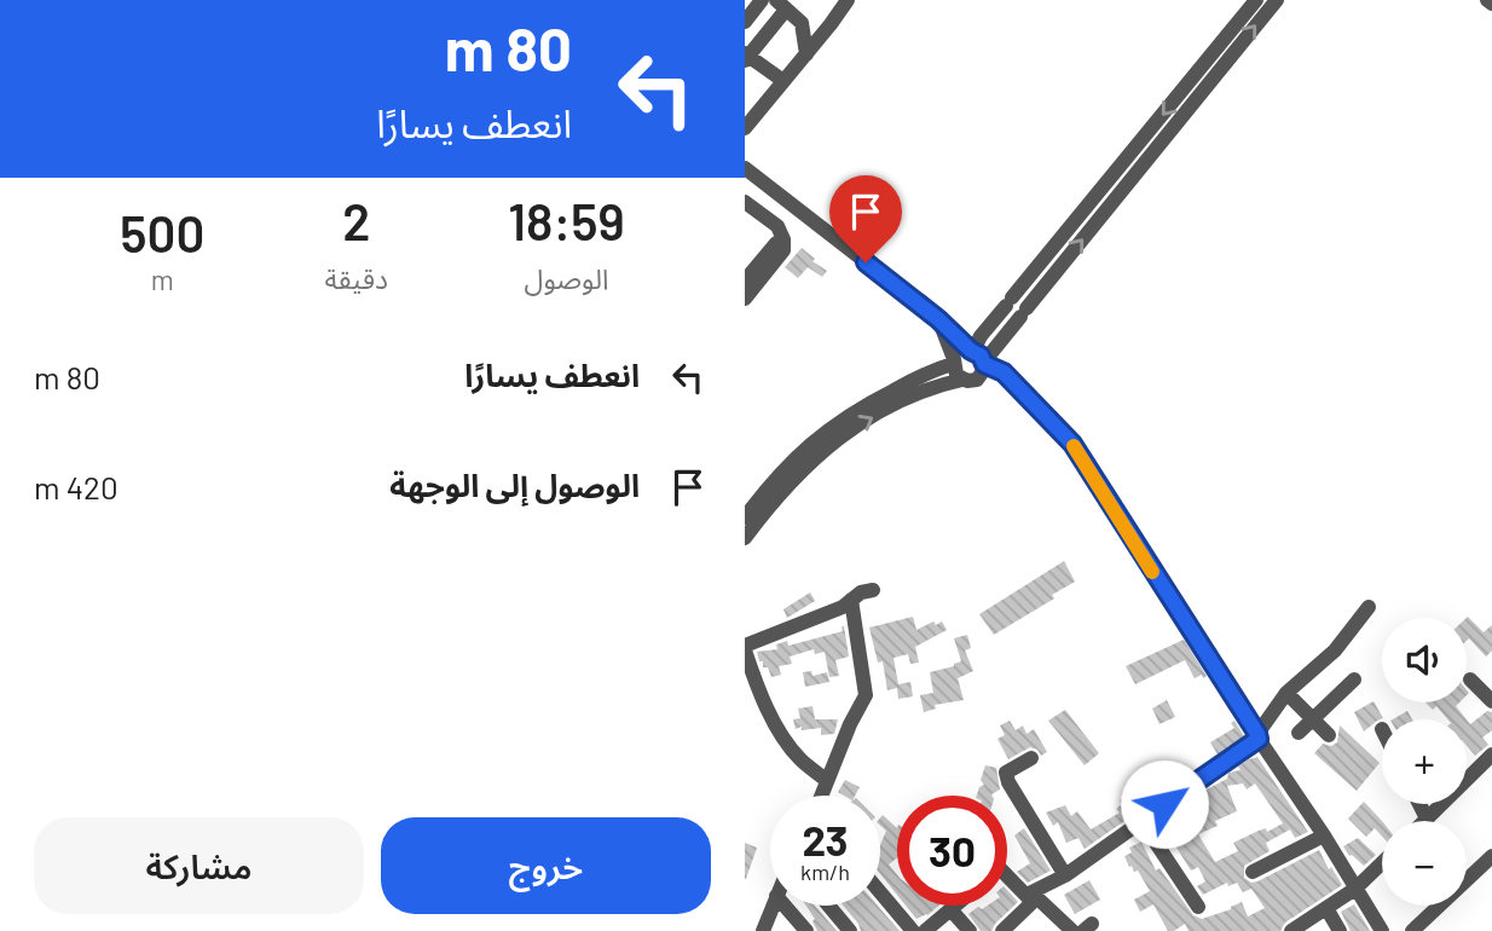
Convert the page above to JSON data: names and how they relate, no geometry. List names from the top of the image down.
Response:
{
  "page": {
    "turn": ["80 m", "انعطف يسارًا"],
    "eta": [
      "18:59",
      "الوصول",
      "2",
      "دقيقة",
      "500",
      "m"
    ],
    "list": [
      {
        "name": "انعطف يسارًا",
        "value": "80 m"
      },
      {
        "name": "الوصول إلى الوجهة",
        "value": "420 m"
      }
    ],
    "map_buttons": ["+", "−"],
    "speed": "23 km/h",
    "limit": "30",
    "buttons": ["خروج", "مشاركة"]
  }
}
